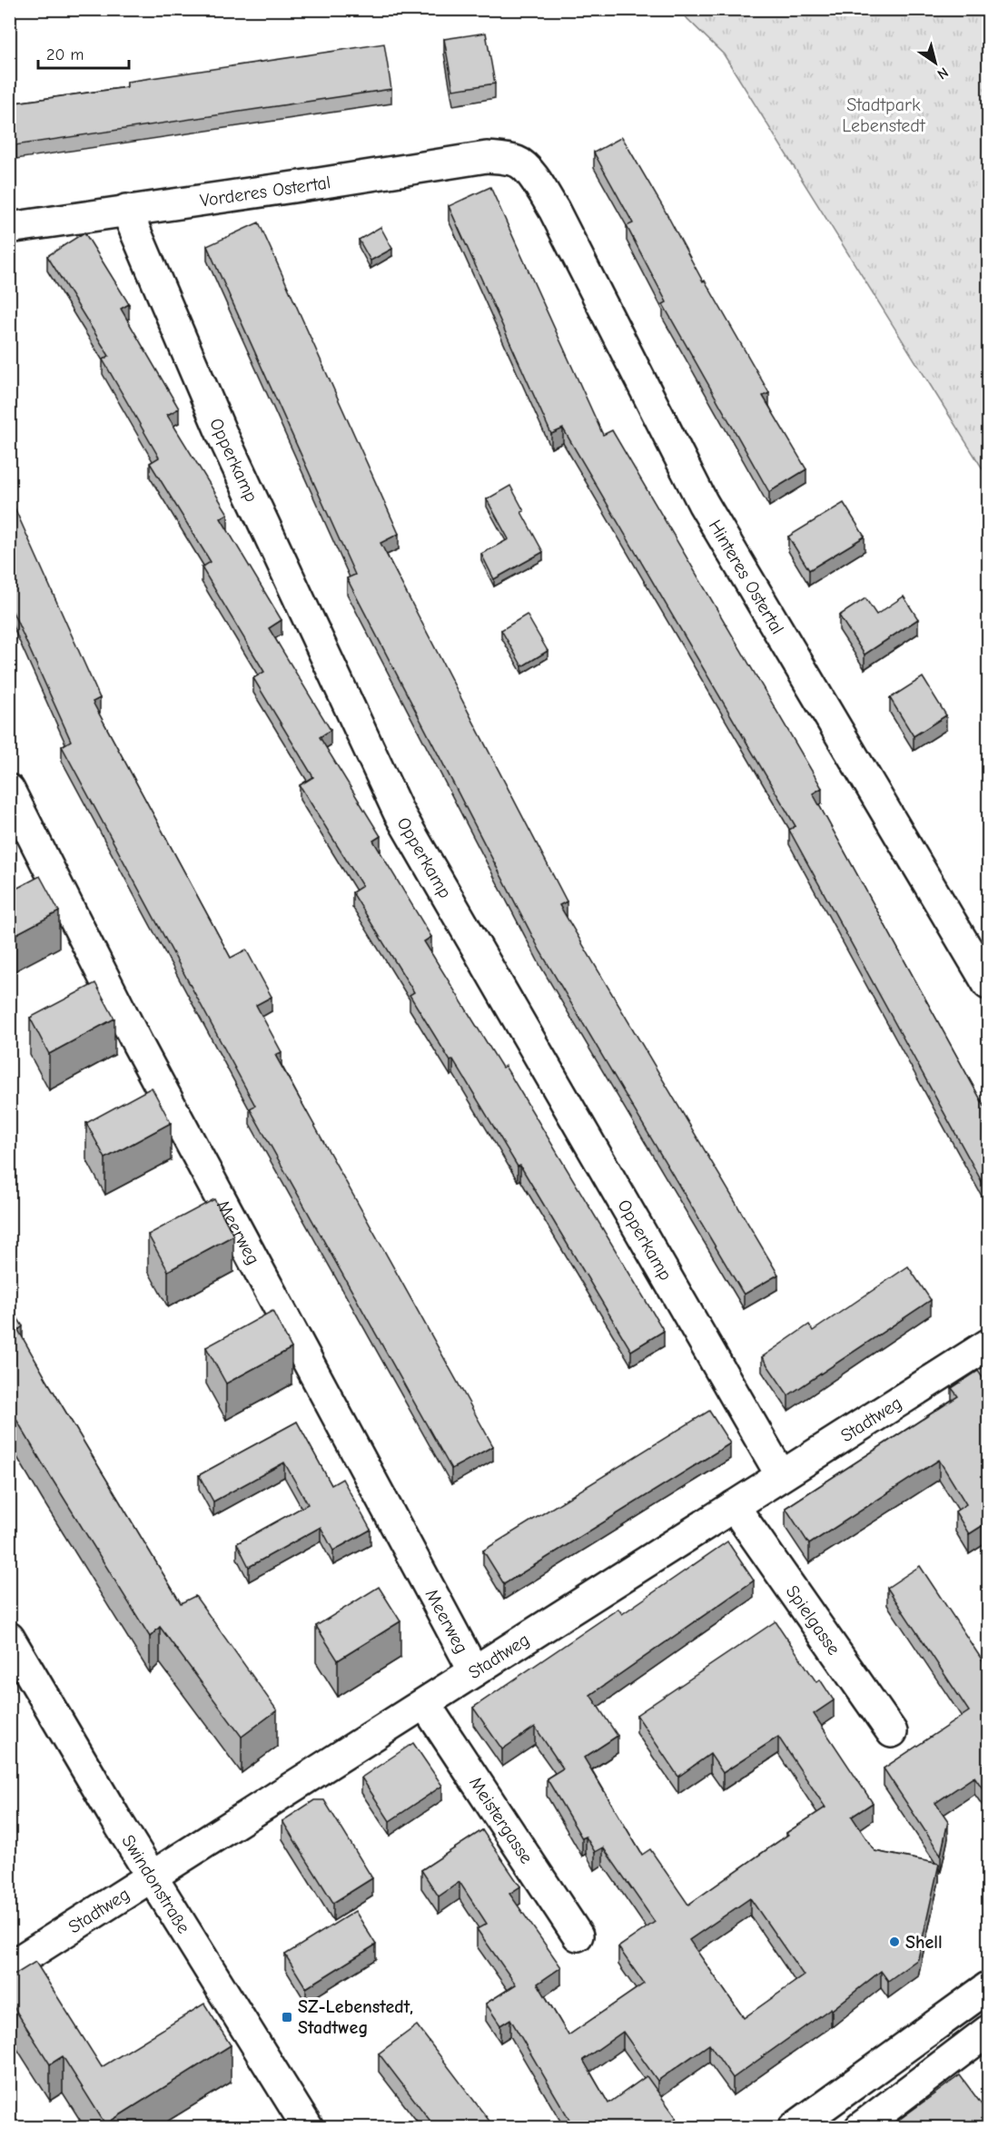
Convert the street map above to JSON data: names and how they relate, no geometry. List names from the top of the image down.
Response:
{
  "streets": {
    "street": [
      "Vorderes Ostertal",
      "Opperkamp",
      "Hinteres Ostertal",
      "Meerweg",
      "Stadtweg",
      "Spielgasse",
      "Meistergasse",
      "Swindonstraße"
    ]
  },
  "crossings": [
    ["Vorderes Ostertal", "Opperkamp"],
    ["Vorderes Ostertal", "Hinteres Ostertal"],
    ["Opperkamp", "Stadtweg"],
    ["Meerweg", "Stadtweg"],
    ["Stadtweg", "Spielgasse"],
    ["Stadtweg", "Meistergasse"],
    ["Stadtweg", "Swindonstraße"]
  ],
  "parks": ["Stadtpark Lebenstedt"],
  "places": {
    "other": ["Shell"],
    "transit": ["SZ-Lebenstedt, Stadtweg"]
  },
  "scale_bar": "20 m",
  "north": "bottom right"
}
